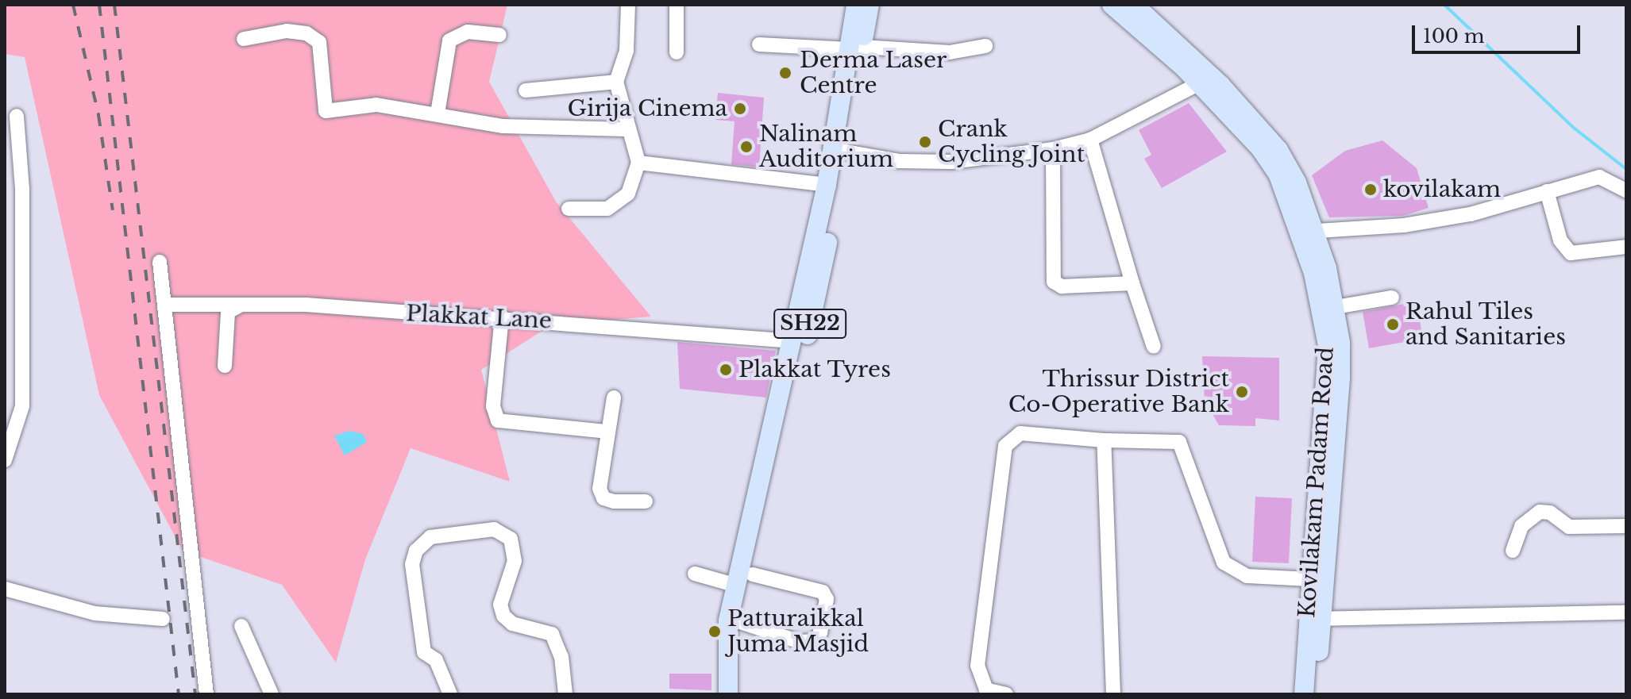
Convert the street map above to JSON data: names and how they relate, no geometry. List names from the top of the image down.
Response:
{
  "streets": {
    "main road": ["SH22", "Kovilakam Padam Road"],
    "street": ["Plakkat Lane"]
  },
  "crossings": [
    ["Plakkat Lane", "SH22"]
  ],
  "places": [
    "Derma Laser Centre",
    "Girija Cinema",
    "Crank Cycling Joint",
    "Nalinam Auditorium",
    "kovilakam",
    "Rahul Tiles and Sanitaries",
    "Plakkat Tyres",
    "Thrissur District Co-Operative Bank",
    "Patturaikkal Juma Masjid"
  ],
  "scale_bar": "100 m"
}
